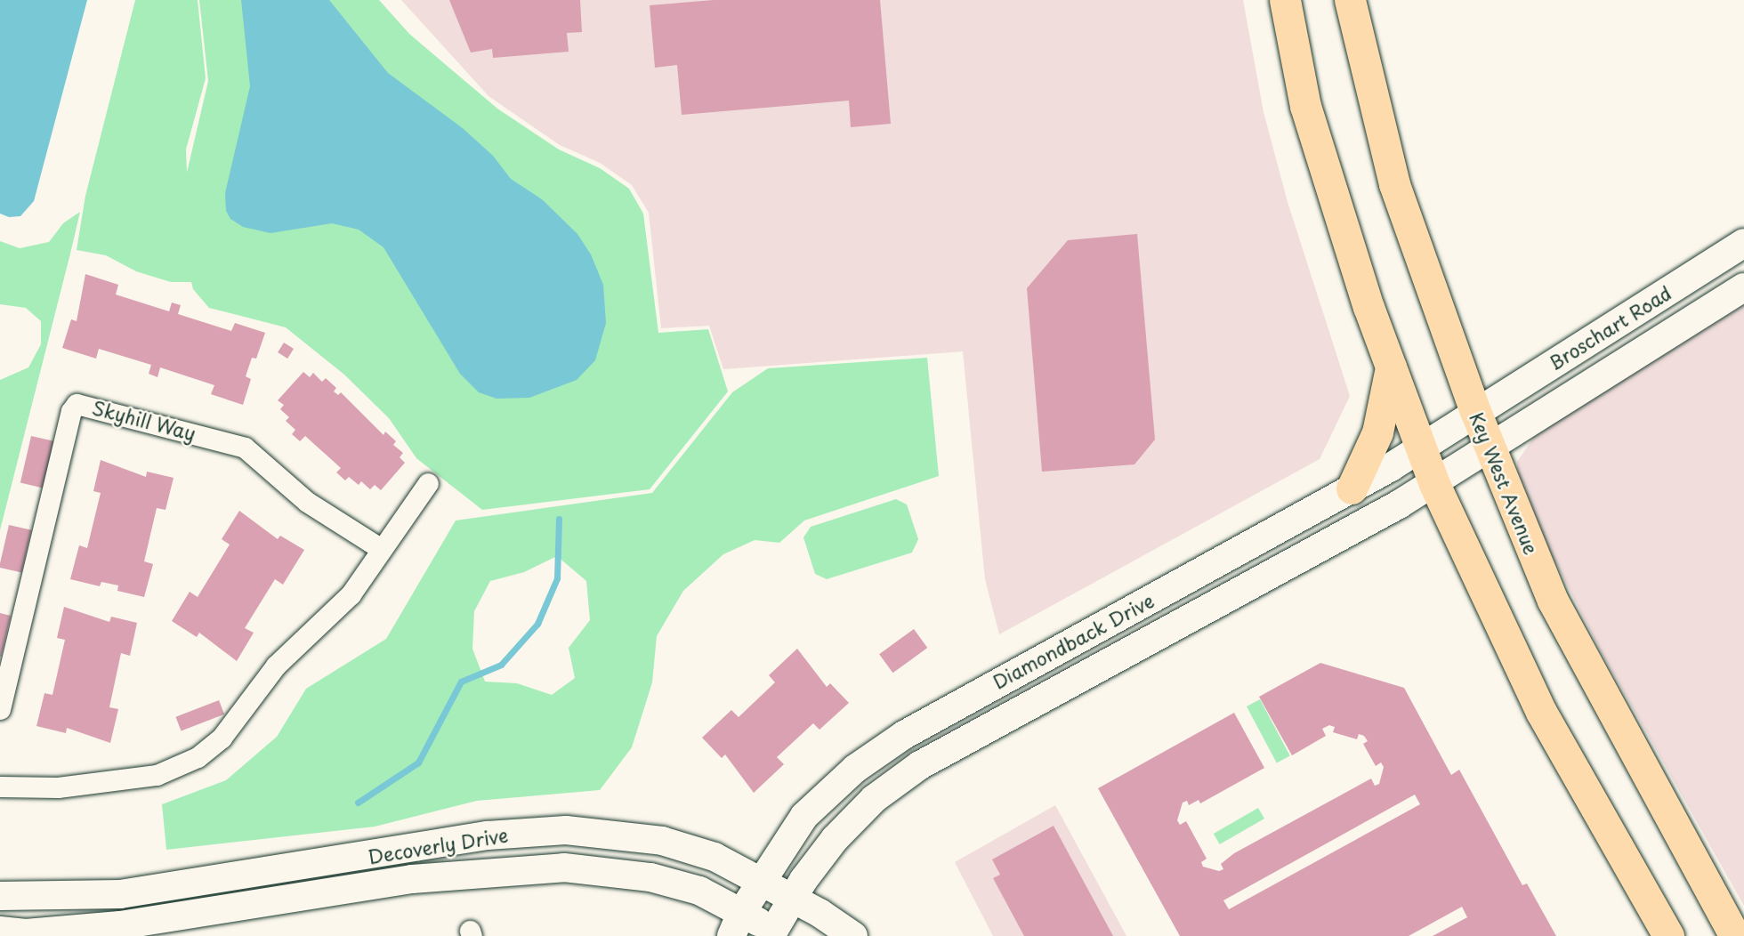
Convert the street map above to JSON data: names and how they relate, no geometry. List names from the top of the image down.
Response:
{
  "streets": {
    "main road": ["Key West Avenue"],
    "street": [
      "Broschart Road",
      "Skyhill Way",
      "Diamondback Drive",
      "Decoverly Drive"
    ]
  },
  "crossings": [
    ["Broschart Road", "Key West Avenue"],
    ["Broschart Road", "Diamondback Drive"],
    ["Key West Avenue", "Diamondback Drive"],
    ["Diamondback Drive", "Decoverly Drive"]
  ]
}
